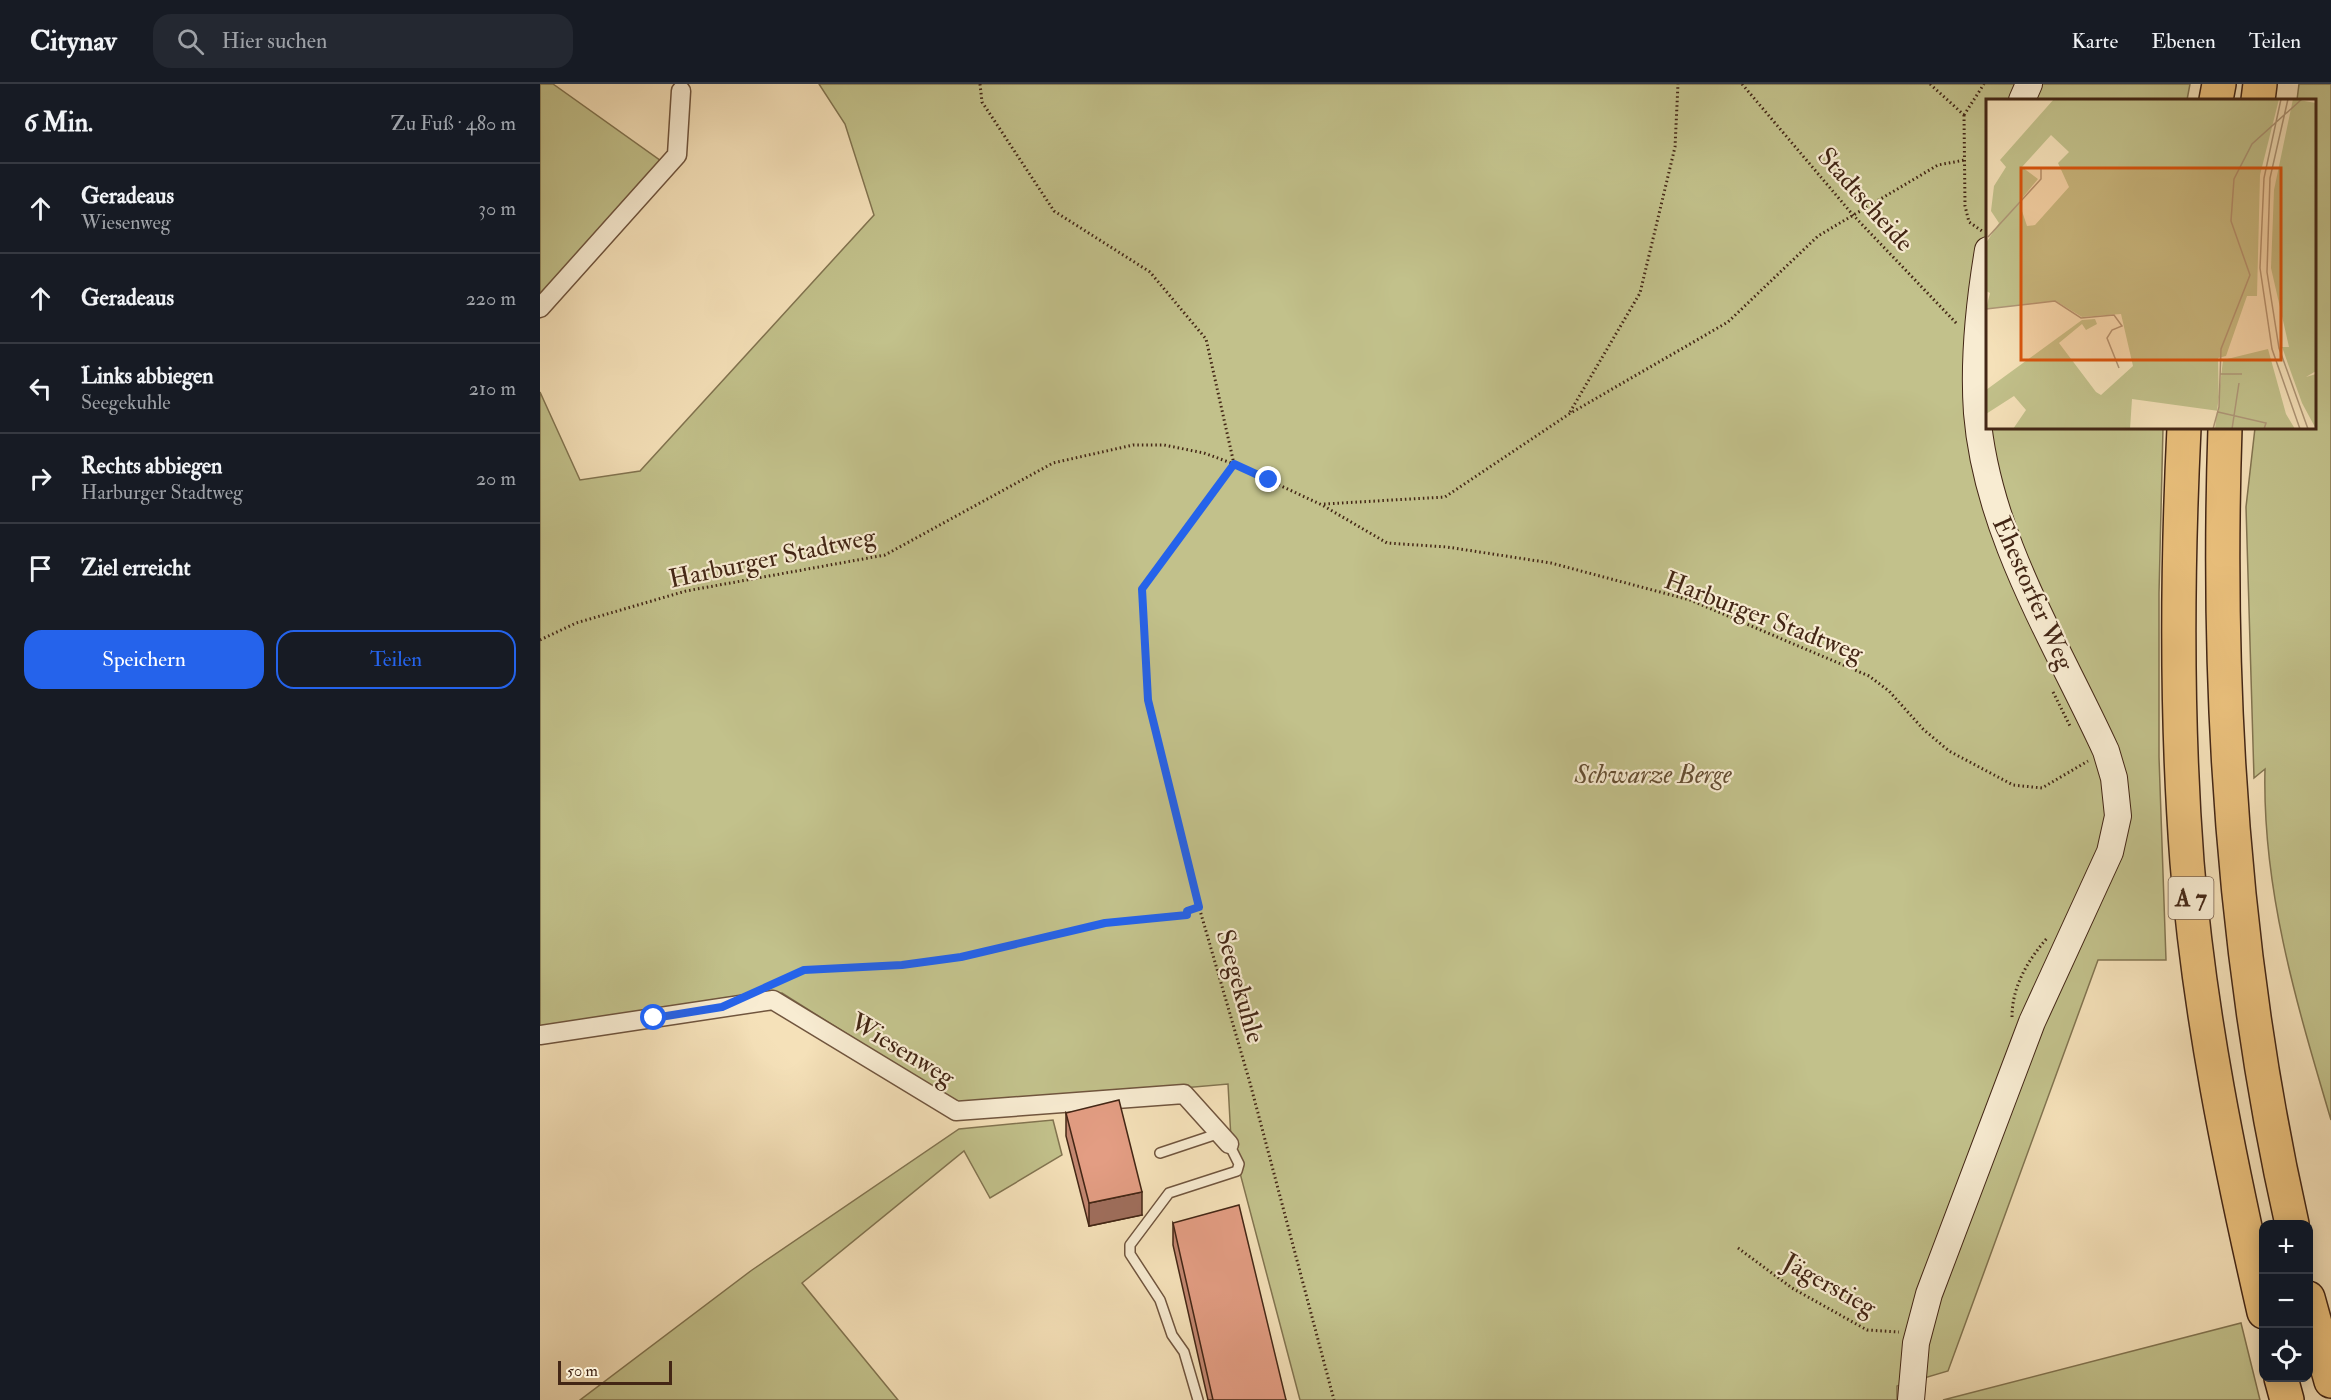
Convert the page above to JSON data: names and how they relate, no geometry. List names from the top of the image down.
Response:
{
  "streets": {
    "highway": ["A 7"],
    "main road": ["Ehestorfer Weg"],
    "street": ["Wiesenweg"],
    "path": [
      "Stadtscheide",
      "Harburger Stadtweg",
      "Seegekuhle",
      "Jägerstieg"
    ]
  },
  "crossings": [
    ["Harburger Stadtweg", "Ehestorfer Weg"],
    ["Harburger Stadtweg", "Seegekuhle"]
  ],
  "parks": ["Schwarze Berge"],
  "scale_bar": "50 m",
  "page": {
    "header": "Citynav",
    "search": "Hier suchen",
    "nav": ["Karte", "Ebenen", "Teilen"],
    "heading": ["6 Min.", "Zu Fuß · 480 m"],
    "list": [
      ["Geradeaus", "Wiesenweg", "30 m"],
      ["Geradeaus", "220 m"],
      ["Links abbiegen", "Seegekuhle", "210 m"],
      ["Rechts abbiegen", "Harburger Stadtweg", "20 m"],
      "Ziel erreicht"
    ],
    "buttons": ["Speichern", "Teilen"],
    "map_buttons": ["+", "−"],
    "scale": "50 m"
  }
}
